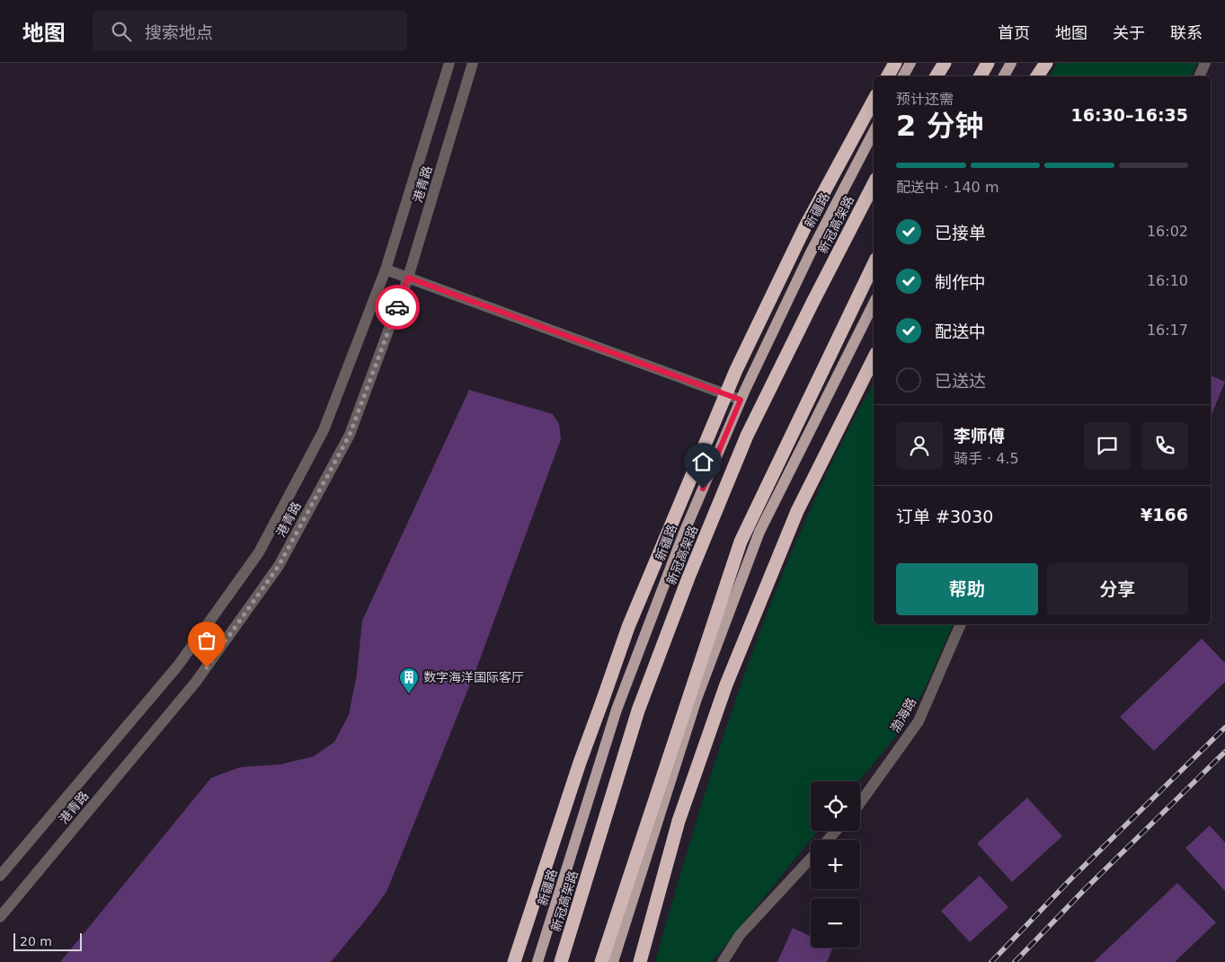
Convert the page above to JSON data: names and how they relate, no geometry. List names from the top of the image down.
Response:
{
  "streets": {
    "highway": ["新冠高架路"],
    "main road": ["新疆路"],
    "street": ["港青路", "渤海路"]
  },
  "places": {
    "building": ["数字海洋国际客厅"]
  },
  "scale_bar": "20 m",
  "page": {
    "header": "地图",
    "search": "搜索地点",
    "nav": [
      "首页",
      "地图",
      "关于",
      "联系"
    ],
    "heading": ["2 分钟", "预计还需", "16:30–16:35"],
    "panel": [
      "李师傅",
      "骑手 · 4.5",
      "订单 #3030",
      "¥166"
    ],
    "bar": "配送中 · 140 m",
    "list": [
      ["已接单", "16:02"],
      ["制作中", "16:10"],
      ["配送中", "16:17"],
      "已送达"
    ],
    "buttons": ["帮助", "分享"],
    "map_buttons": ["+", "−"],
    "scale": "20 m"
  }
}
